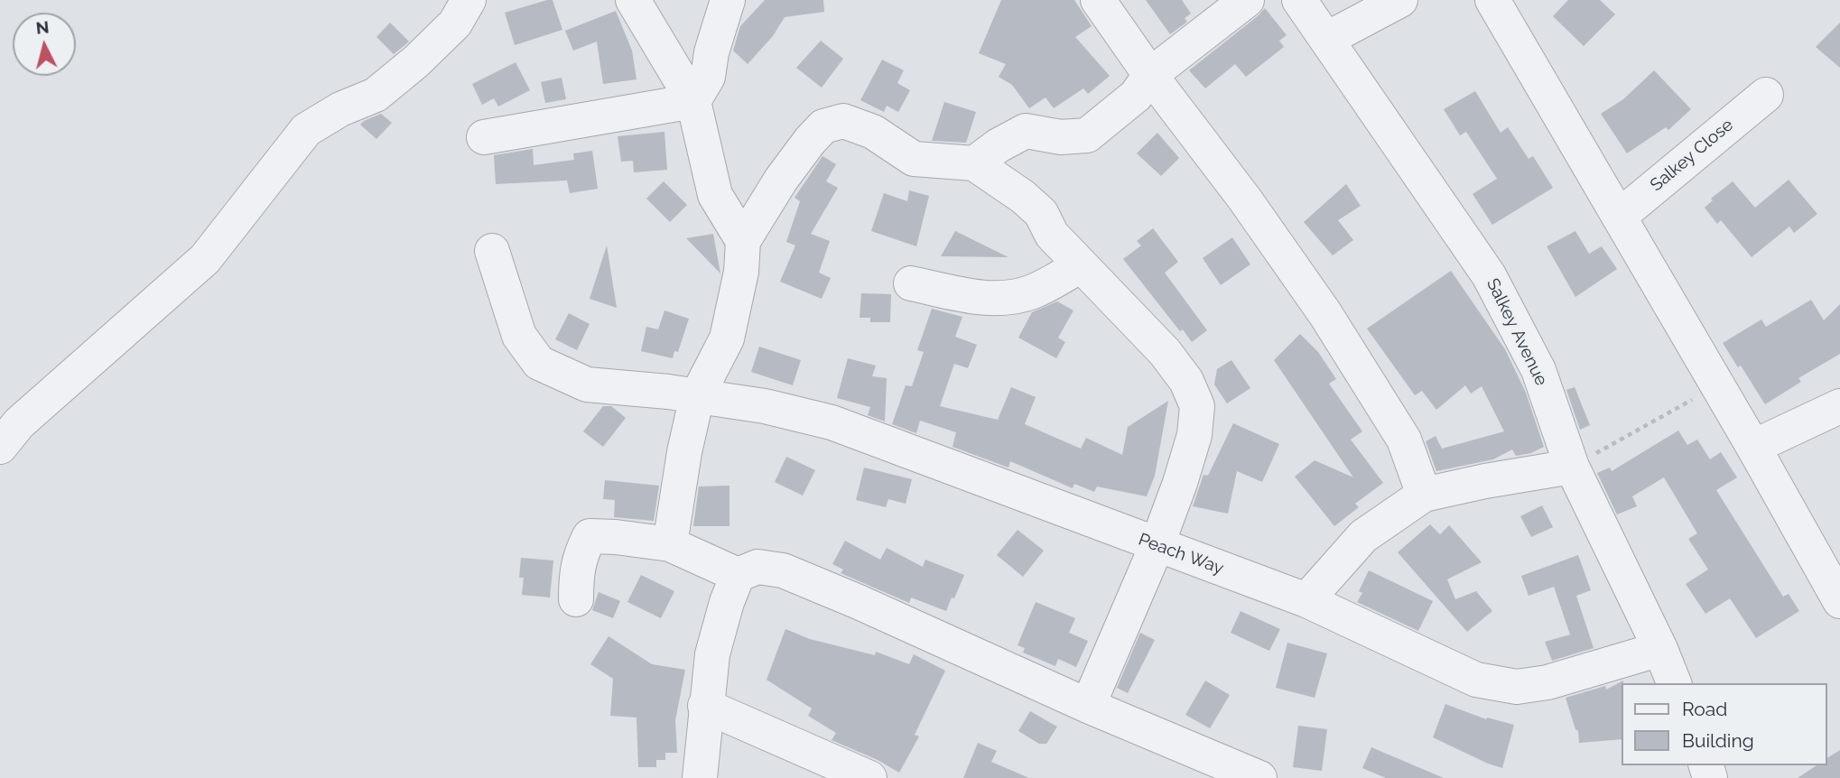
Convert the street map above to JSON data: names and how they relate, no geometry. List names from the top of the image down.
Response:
{
  "streets": {
    "street": ["Salkey Close", "Salkey Avenue", "Peach Way"]
  },
  "crossings": [
    ["Salkey Avenue", "Peach Way"]
  ],
  "legend": ["Road", "Building"],
  "north": "top"
}
